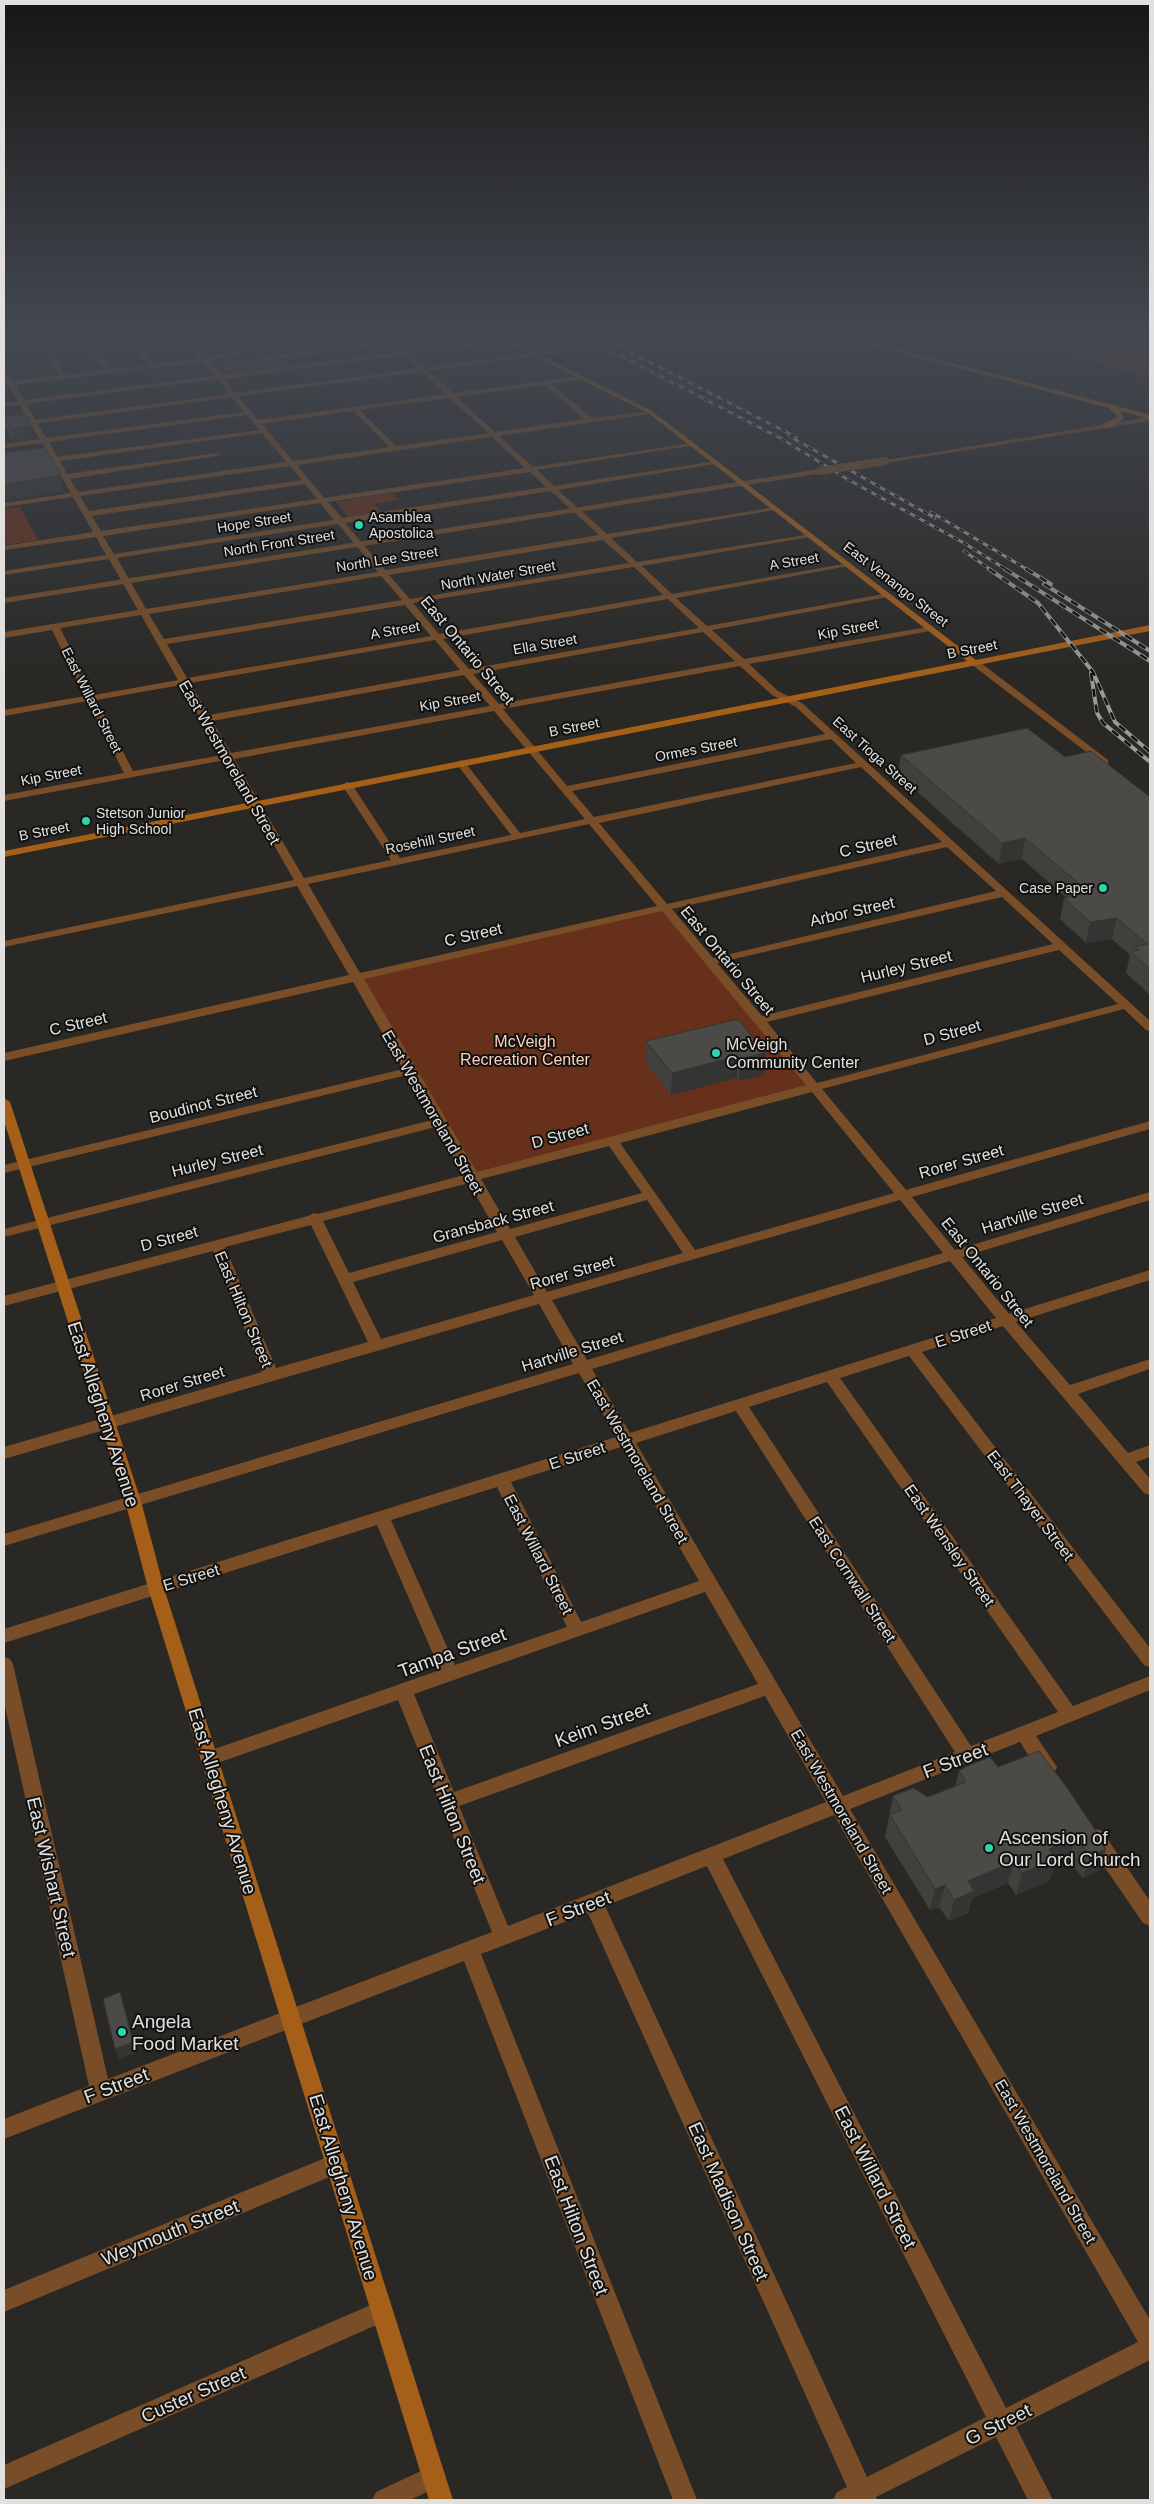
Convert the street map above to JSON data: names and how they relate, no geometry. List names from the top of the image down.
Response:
{
  "streets": {
    "main road": ["East Venango Street", "B Street", "East Allegheny Avenue"],
    "street": [
      "Hope Street",
      "North Front Street",
      "North Lee Street",
      "A Street",
      "North Water Street",
      "Kip Street",
      "Ella Street",
      "East Ontario Street",
      "East Willard Street",
      "Ormes Street",
      "East Tioga Street",
      "East Westmoreland Street",
      "Rosehill Street",
      "C Street",
      "Arbor Street",
      "Hurley Street",
      "D Street",
      "Boudinot Street",
      "Rorer Street",
      "Hartville Street",
      "Gransback Street",
      "East Hilton Street",
      "E Street",
      "East Thayer Street",
      "East Wensley Street",
      "East Cornwall Street",
      "Tampa Street",
      "Keim Street",
      "F Street",
      "East Wishart Street",
      "East Madison Street",
      "Weymouth Street",
      "Custer Street",
      "G Street"
    ]
  },
  "crossings": [
    ["Hope Street", "East Venango Street"],
    ["Hope Street", "East Tioga Street"],
    ["Hope Street", "East Westmoreland Street"],
    ["North Front Street", "East Venango Street"],
    ["North Front Street", "East Ontario Street"],
    ["North Front Street", "East Tioga Street"],
    ["North Front Street", "East Westmoreland Street"],
    ["North Lee Street", "East Venango Street"],
    ["North Lee Street", "East Ontario Street"],
    ["North Lee Street", "East Willard Street"],
    ["North Lee Street", "East Tioga Street"],
    ["North Lee Street", "East Westmoreland Street"],
    ["A Street", "East Venango Street"],
    ["A Street", "East Ontario Street"],
    ["A Street", "East Willard Street"],
    ["A Street", "East Tioga Street"],
    ["A Street", "East Westmoreland Street"],
    ["North Water Street", "East Venango Street"],
    ["North Water Street", "East Ontario Street"],
    ["North Water Street", "East Tioga Street"],
    ["North Water Street", "East Westmoreland Street"],
    ["East Venango Street", "Kip Street"],
    ["East Venango Street", "Ella Street"],
    ["East Venango Street", "B Street"],
    ["Kip Street", "East Ontario Street"],
    ["Kip Street", "East Willard Street"],
    ["Kip Street", "East Tioga Street"],
    ["Kip Street", "East Westmoreland Street"],
    ["Ella Street", "East Ontario Street"],
    ["Ella Street", "East Tioga Street"],
    ["Ella Street", "East Westmoreland Street"],
    ["B Street", "East Ontario Street"],
    ["B Street", "East Tioga Street"],
    ["B Street", "East Westmoreland Street"],
    ["East Ontario Street", "Ormes Street"],
    ["East Ontario Street", "Rosehill Street"],
    ["East Ontario Street", "C Street"],
    ["East Ontario Street", "Arbor Street"],
    ["East Ontario Street", "Hurley Street"],
    ["East Ontario Street", "D Street"],
    ["East Ontario Street", "Rorer Street"],
    ["East Ontario Street", "Hartville Street"],
    ["East Ontario Street", "E Street"],
    ["East Willard Street", "E Street"],
    ["East Willard Street", "Tampa Street"],
    ["East Willard Street", "F Street"],
    ["East Willard Street", "G Street"],
    ["Ormes Street", "East Tioga Street"],
    ["East Tioga Street", "Rosehill Street"],
    ["East Tioga Street", "C Street"],
    ["East Tioga Street", "Arbor Street"],
    ["East Tioga Street", "Hurley Street"],
    ["East Tioga Street", "D Street"],
    ["East Westmoreland Street", "Rosehill Street"],
    ["East Westmoreland Street", "C Street"],
    ["East Westmoreland Street", "Hurley Street"],
    ["East Westmoreland Street", "D Street"],
    ["East Westmoreland Street", "Boudinot Street"],
    ["East Westmoreland Street", "Rorer Street"],
    ["East Westmoreland Street", "Hartville Street"],
    ["East Westmoreland Street", "Gransback Street"],
    ["East Westmoreland Street", "E Street"],
    ["East Westmoreland Street", "Tampa Street"],
    ["East Westmoreland Street", "Keim Street"],
    ["East Westmoreland Street", "F Street"],
    ["Hurley Street", "East Allegheny Avenue"],
    ["D Street", "East Hilton Street"],
    ["D Street", "East Allegheny Avenue"],
    ["Boudinot Street", "East Allegheny Avenue"],
    ["Rorer Street", "East Hilton Street"],
    ["Rorer Street", "East Allegheny Avenue"],
    ["Hartville Street", "East Allegheny Avenue"],
    ["East Hilton Street", "Tampa Street"],
    ["East Hilton Street", "Keim Street"],
    ["East Hilton Street", "F Street"],
    ["E Street", "East Allegheny Avenue"],
    ["E Street", "East Thayer Street"],
    ["E Street", "East Wensley Street"],
    ["E Street", "East Cornwall Street"],
    ["East Allegheny Avenue", "Tampa Street"],
    ["East Allegheny Avenue", "F Street"],
    ["East Allegheny Avenue", "Weymouth Street"],
    ["East Allegheny Avenue", "Custer Street"],
    ["East Wensley Street", "F Street"],
    ["East Cornwall Street", "F Street"],
    ["F Street", "East Wishart Street"],
    ["F Street", "East Madison Street"],
    ["East Madison Street", "G Street"]
  ],
  "parks": ["McVeigh Recreation Center"],
  "places": [
    "Asamblea Apostolica",
    "Stetson Junior High School",
    "Case Paper",
    "McVeigh Community Center",
    "Ascension of Our Lord Church",
    "Angela Food Market"
  ]
}
